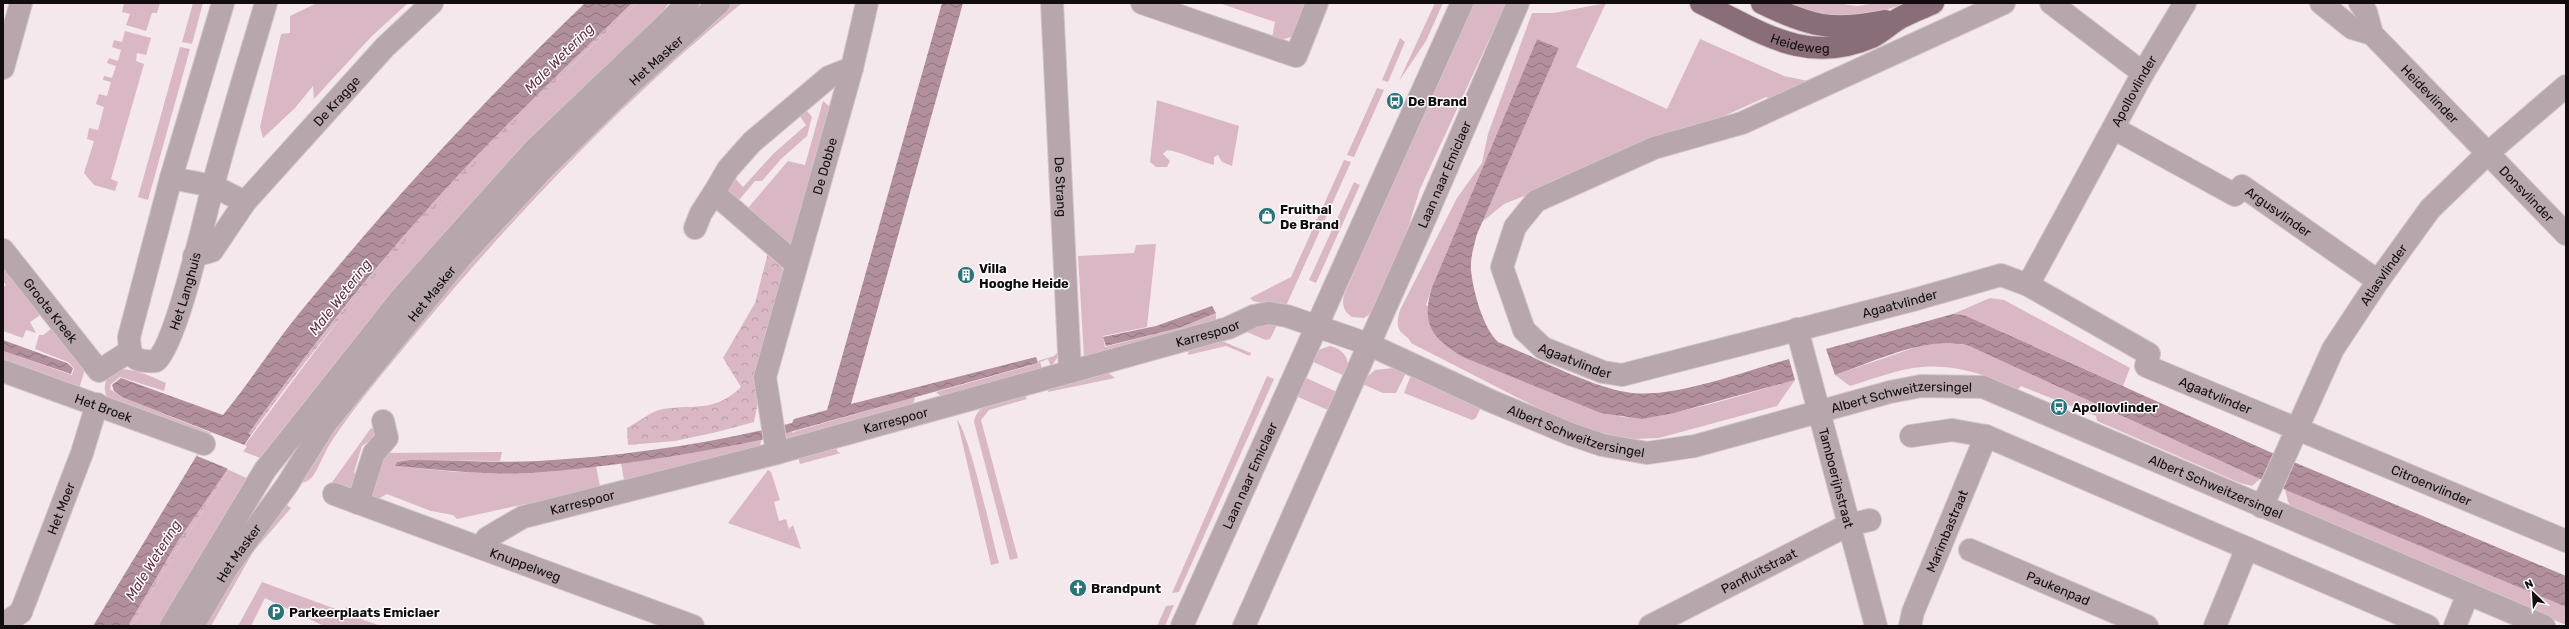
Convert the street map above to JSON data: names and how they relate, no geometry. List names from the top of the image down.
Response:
{
  "streets": {
    "main road": ["Heideweg"],
    "street": [
      "Het Masker",
      "Apollovlinder",
      "Heidevlinder",
      "De Kragge",
      "De Dobbe",
      "Laan naar Emiclaer",
      "De Strang",
      "Donsvlinder",
      "Argusvlinder",
      "Atlasvlinder",
      "Het Langhuis",
      "Agaatvlinder",
      "Groote Kreek",
      "Karrespoor",
      "Albert Schweitzersingel",
      "Het Broek",
      "Tamboerijnstraat",
      "Citroenvlinder",
      "Het Moer",
      "Marimbastraat",
      "Knuppelweg",
      "Panfluitstraat",
      "Paukenpad"
    ]
  },
  "crossings": [
    ["Apollovlinder", "Argusvlinder"],
    ["Apollovlinder", "Agaatvlinder"],
    ["Heidevlinder", "Donsvlinder"],
    ["Heidevlinder", "Atlasvlinder"],
    ["De Kragge", "Het Langhuis"],
    ["De Dobbe", "Karrespoor"],
    ["Laan naar Emiclaer", "Karrespoor"],
    ["Laan naar Emiclaer", "Albert Schweitzersingel"],
    ["De Strang", "Karrespoor"],
    ["Donsvlinder", "Atlasvlinder"],
    ["Argusvlinder", "Atlasvlinder"],
    ["Atlasvlinder", "Agaatvlinder"],
    ["Atlasvlinder", "Albert Schweitzersingel"],
    ["Atlasvlinder", "Citroenvlinder"],
    ["Het Langhuis", "Groote Kreek"],
    ["Agaatvlinder", "Tamboerijnstraat"],
    ["Agaatvlinder", "Citroenvlinder"],
    ["Karrespoor", "Knuppelweg"],
    ["Albert Schweitzersingel", "Tamboerijnstraat"],
    ["Het Broek", "Het Moer"],
    ["Tamboerijnstraat", "Panfluitstraat"]
  ],
  "water": ["Male Wetering"],
  "places": {
    "bus stop": ["De Brand", "Apollovlinder"],
    "shop": ["Fruithal De Brand"],
    "building": ["Villa Hooghe Heide"],
    "church": ["Brandpunt"],
    "parking": ["Parkeerplaats Emiclaer"]
  },
  "north": "top left"
}
